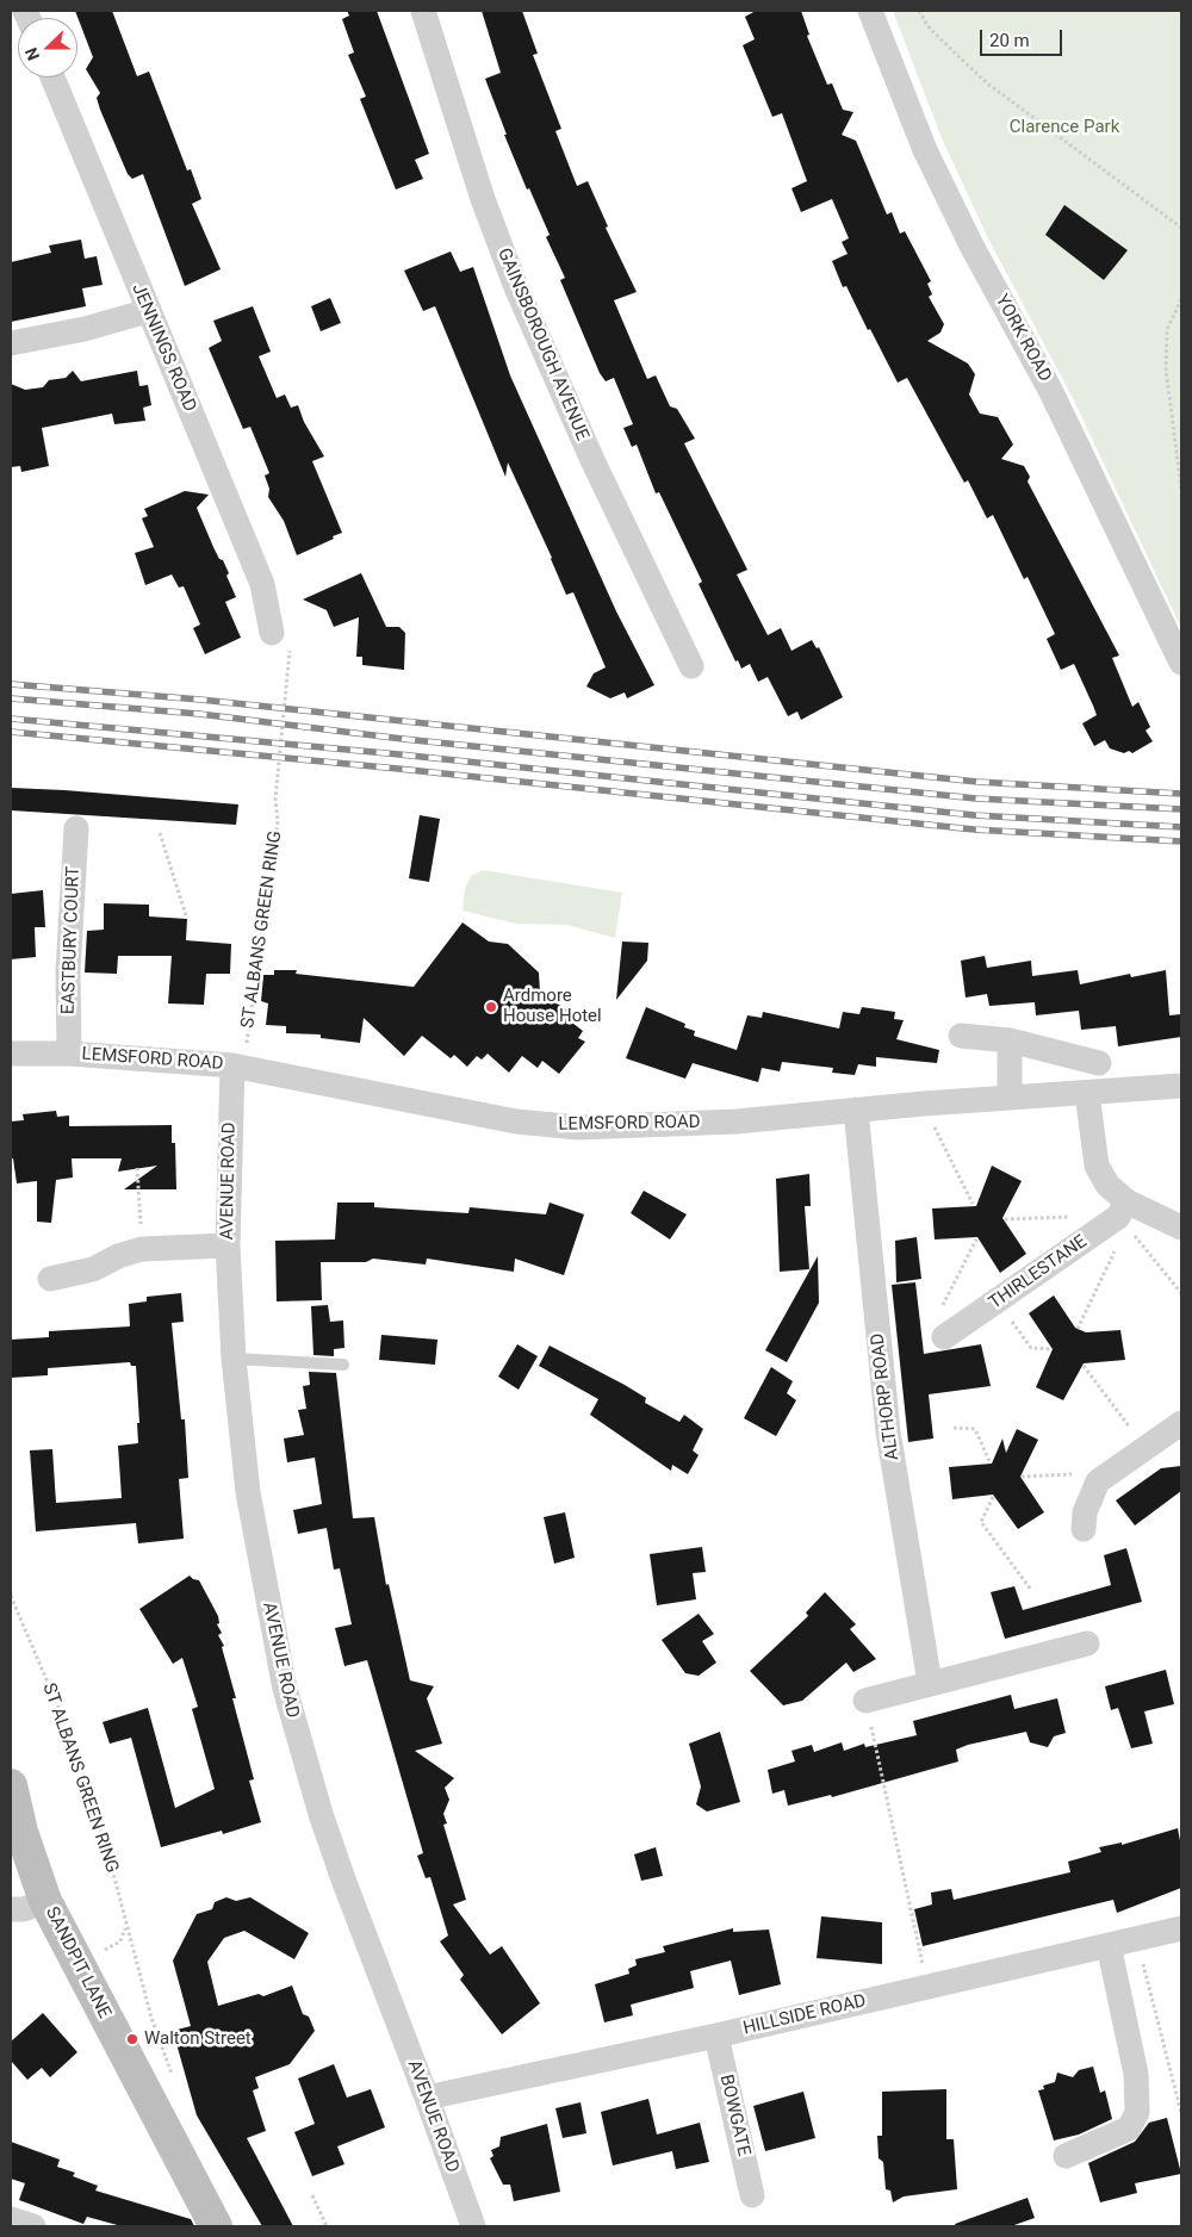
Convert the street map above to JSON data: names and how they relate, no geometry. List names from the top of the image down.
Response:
{
  "streets": {
    "street": [
      "YORK ROAD",
      "GAINSBOROUGH AVENUE",
      "JENNINGS ROAD",
      "EASTBURY COURT",
      "LEMSFORD ROAD",
      "AVENUE ROAD",
      "THIRLESTANE",
      "ALTHORP ROAD",
      "SANDPIT LANE",
      "HILLSIDE ROAD",
      "BOWGATE"
    ],
    "path": ["ST ALBANS GREEN RING"]
  },
  "crossings": [
    ["JENNINGS ROAD", "ST ALBANS GREEN RING"],
    ["ST ALBANS GREEN RING", "LEMSFORD ROAD"],
    ["ST ALBANS GREEN RING", "AVENUE ROAD"],
    ["EASTBURY COURT", "LEMSFORD ROAD"],
    ["LEMSFORD ROAD", "AVENUE ROAD"],
    ["LEMSFORD ROAD", "ALTHORP ROAD"],
    ["AVENUE ROAD", "HILLSIDE ROAD"],
    ["HILLSIDE ROAD", "BOWGATE"]
  ],
  "parks": ["Clarence Park"],
  "places": ["Ardmore House Hotel", "Walton Street"],
  "scale_bar": "20 m",
  "north": "left"
}
